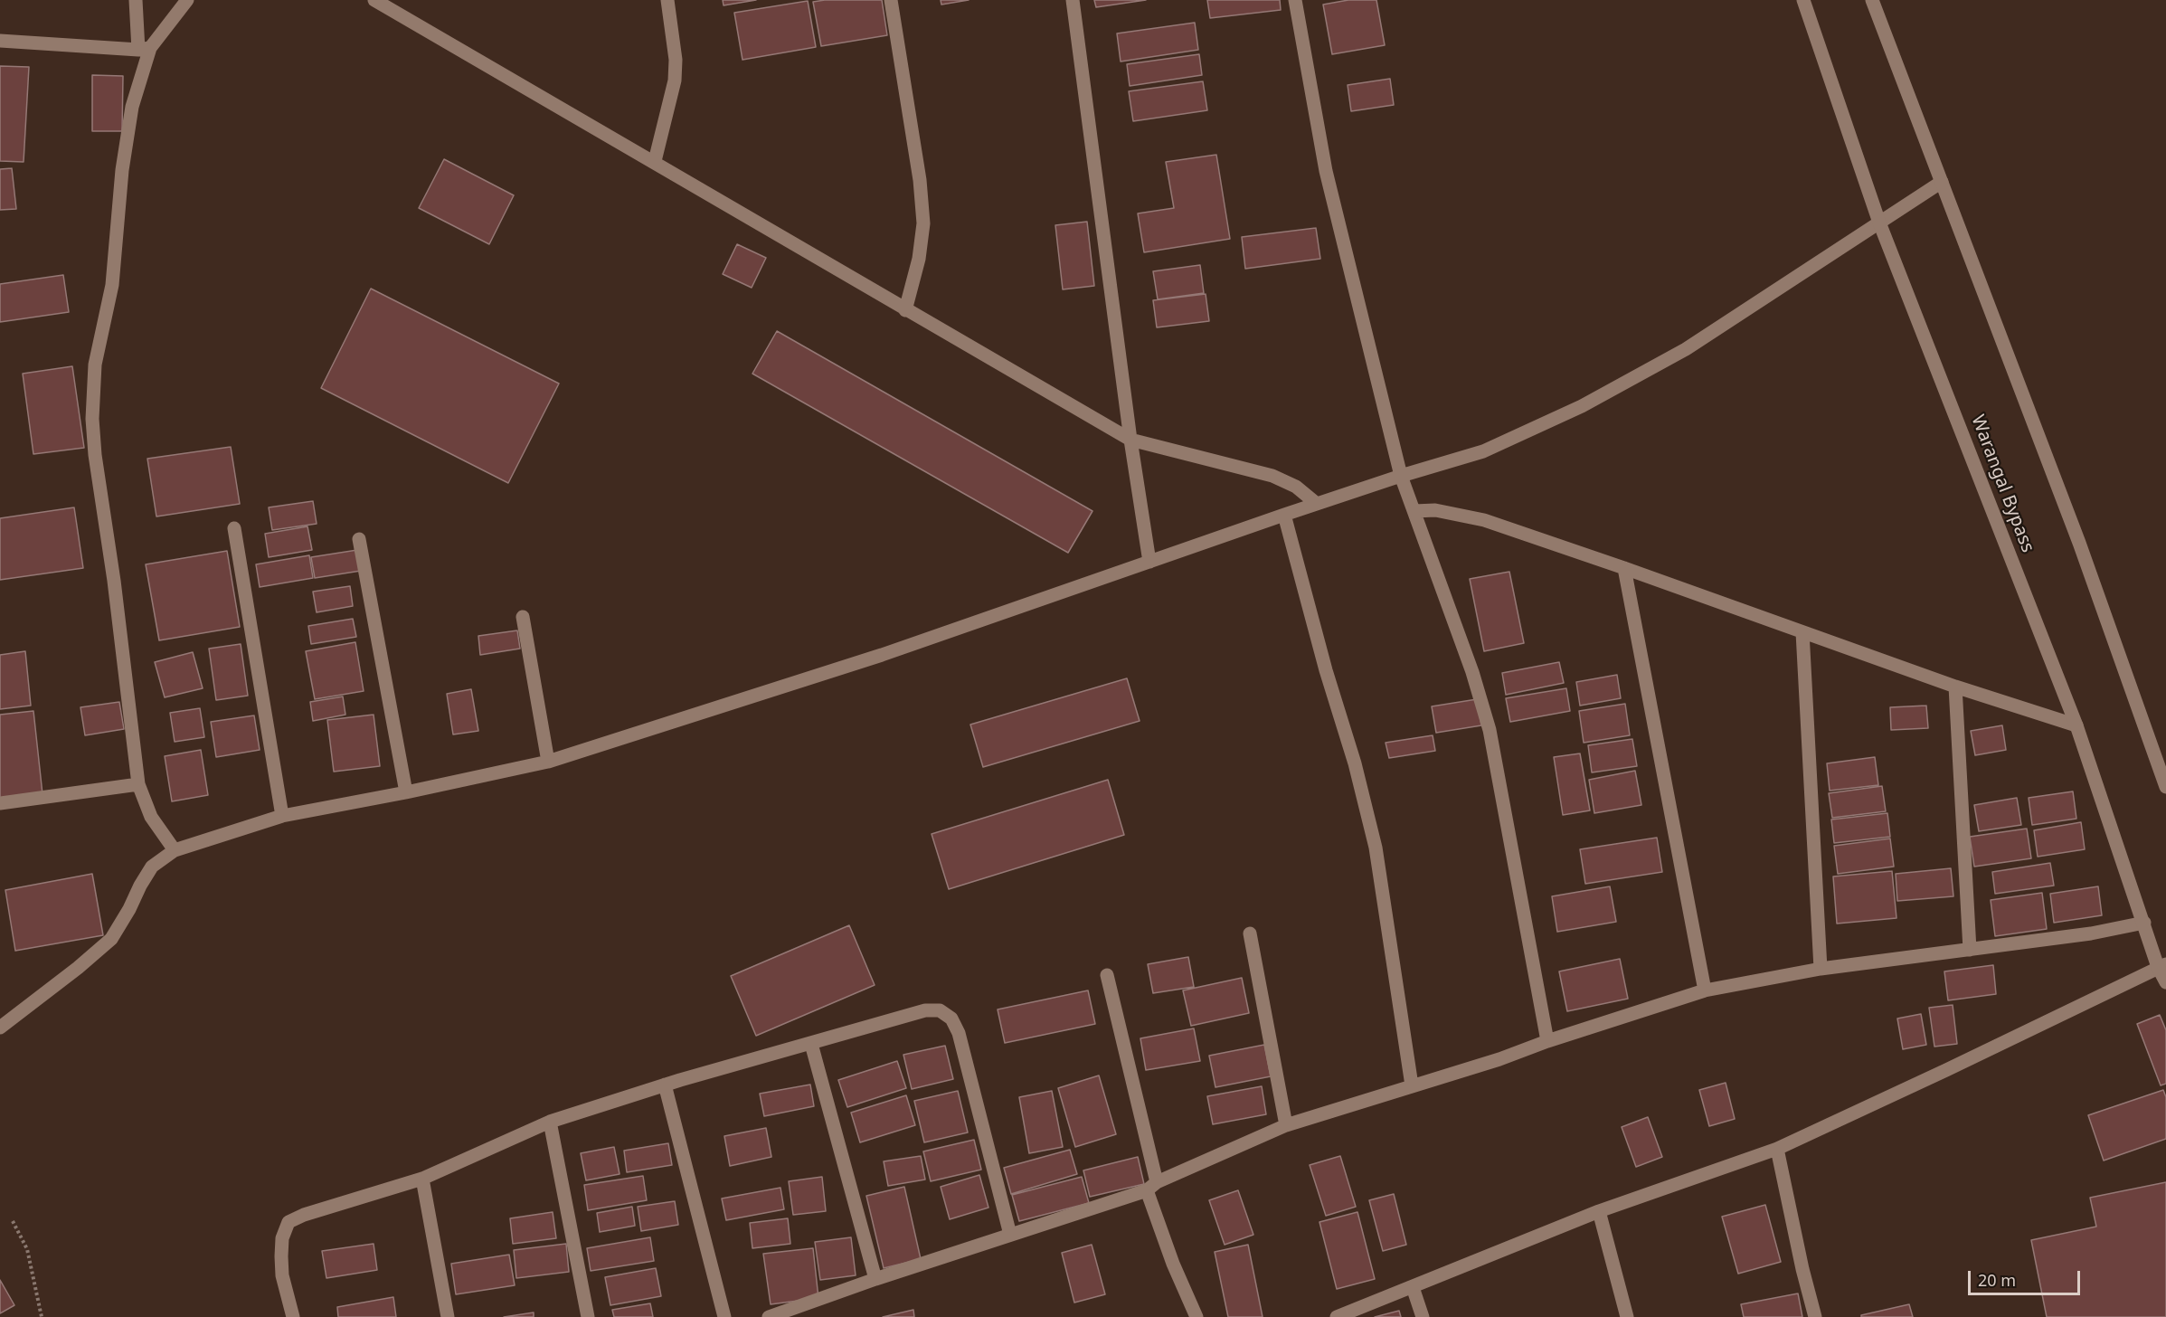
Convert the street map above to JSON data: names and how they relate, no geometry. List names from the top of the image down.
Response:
{
  "streets": {
    "street": ["Warangal Bypass"]
  },
  "scale_bar": "20 m"
}
